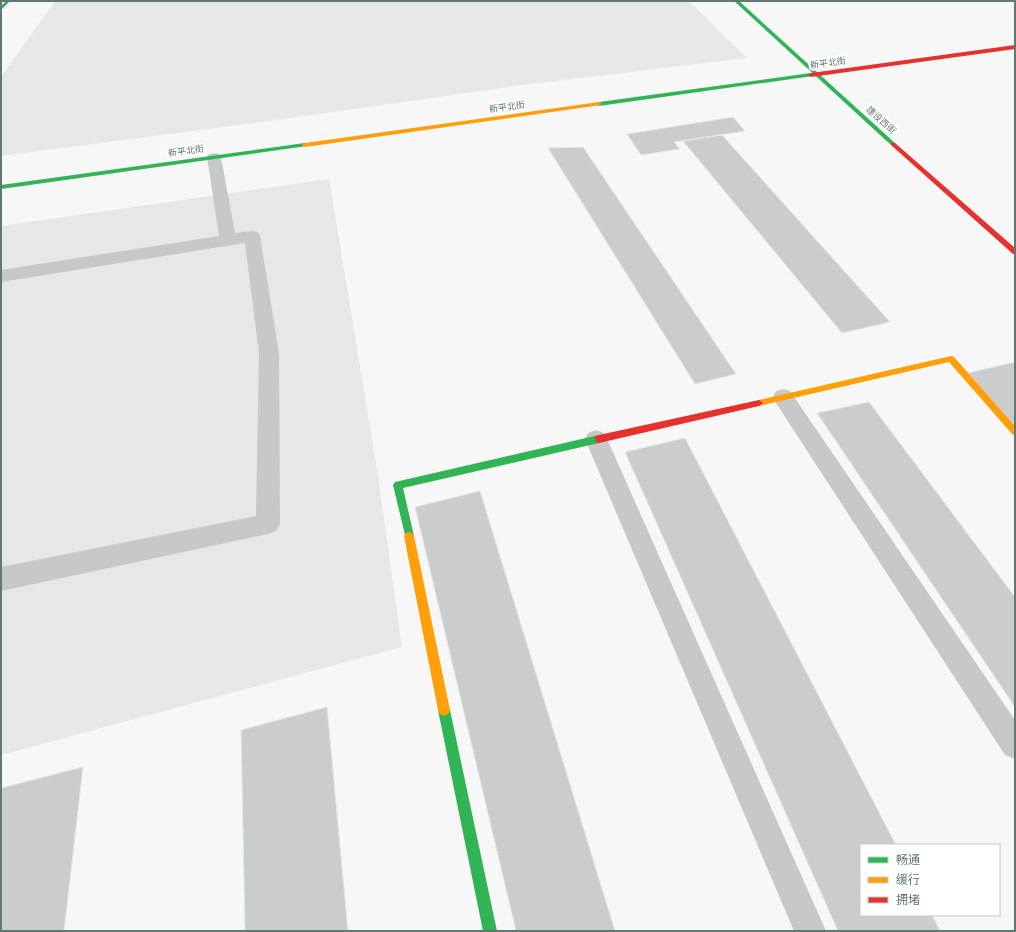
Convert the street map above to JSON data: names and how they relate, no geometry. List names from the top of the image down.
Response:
{
  "streets": {
    "street": ["新平北街", "建设西街"]
  },
  "crossings": [
    ["新平北街", "建设西街"]
  ],
  "legend": ["畅通", "缓行", "拥堵"]
}
